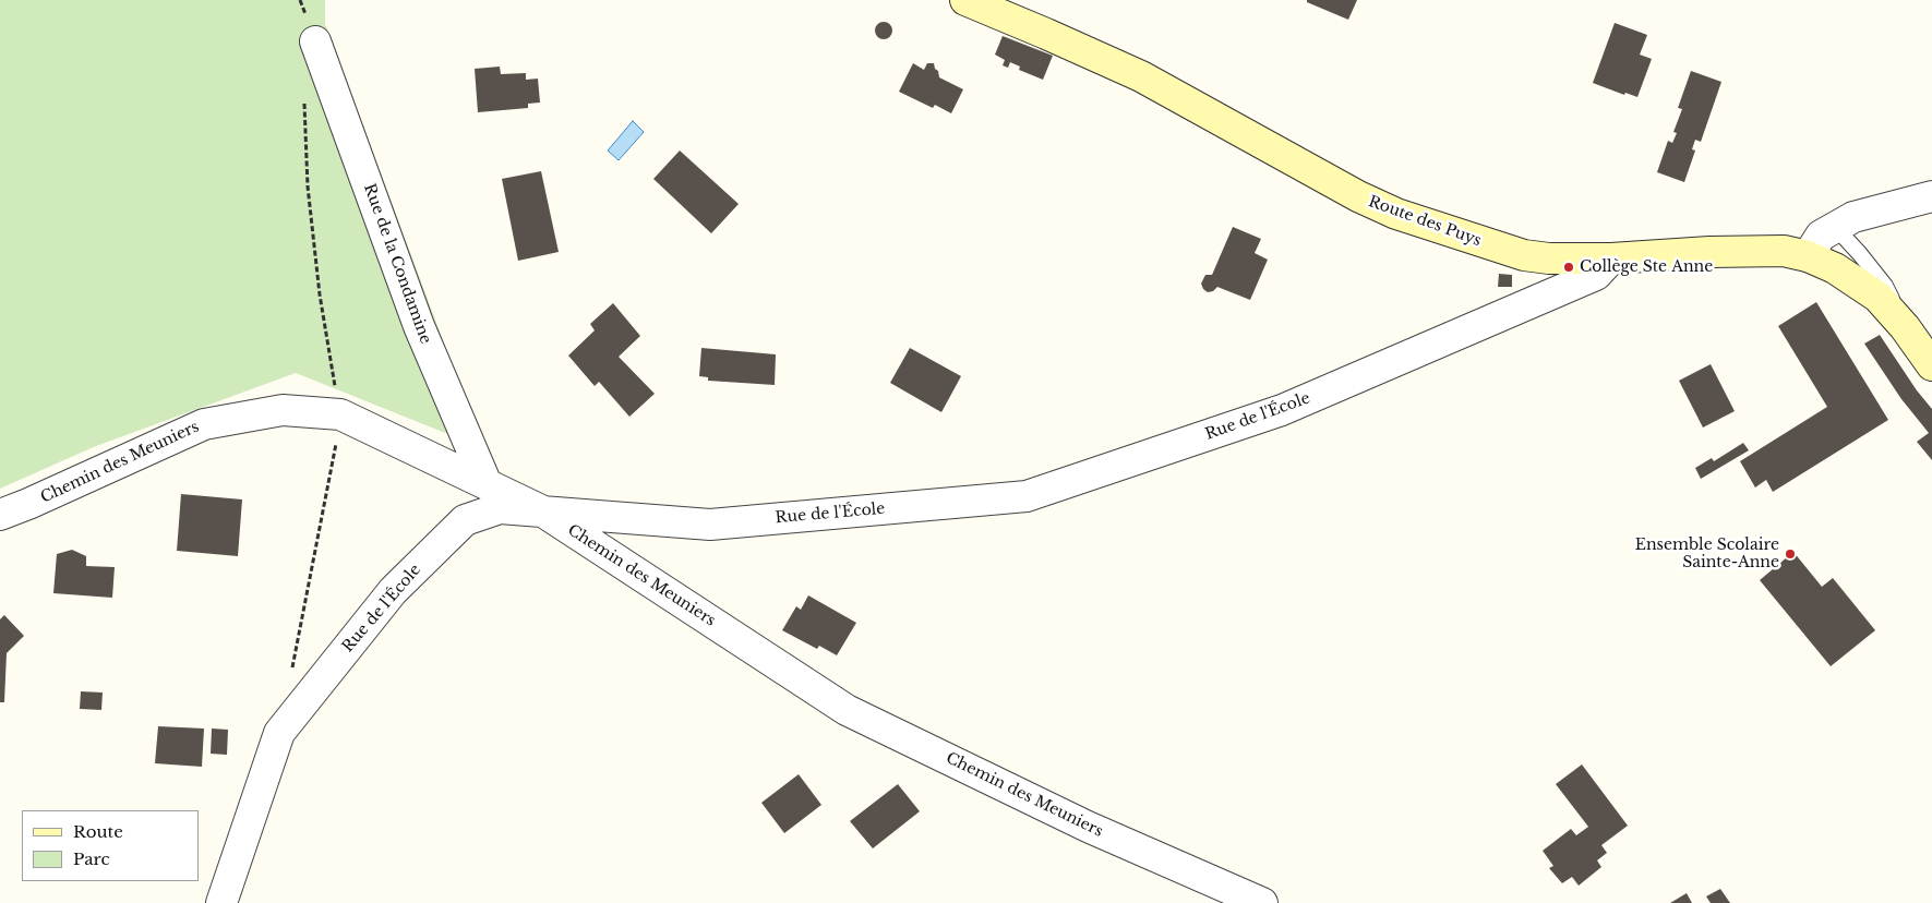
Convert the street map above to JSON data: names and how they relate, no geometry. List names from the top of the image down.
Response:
{
  "streets": {
    "main road": ["Route des Puys"],
    "street": ["Rue de la Condamine", "Rue de l'École", "Chemin des Meuniers"]
  },
  "crossings": [
    ["Route des Puys", "Rue de l'École"],
    ["Rue de la Condamine", "Chemin des Meuniers"],
    ["Rue de l'École", "Chemin des Meuniers"]
  ],
  "places": ["Collège Ste Anne", "Ensemble Scolaire Sainte-Anne"],
  "legend": ["Route", "Parc"]
}
